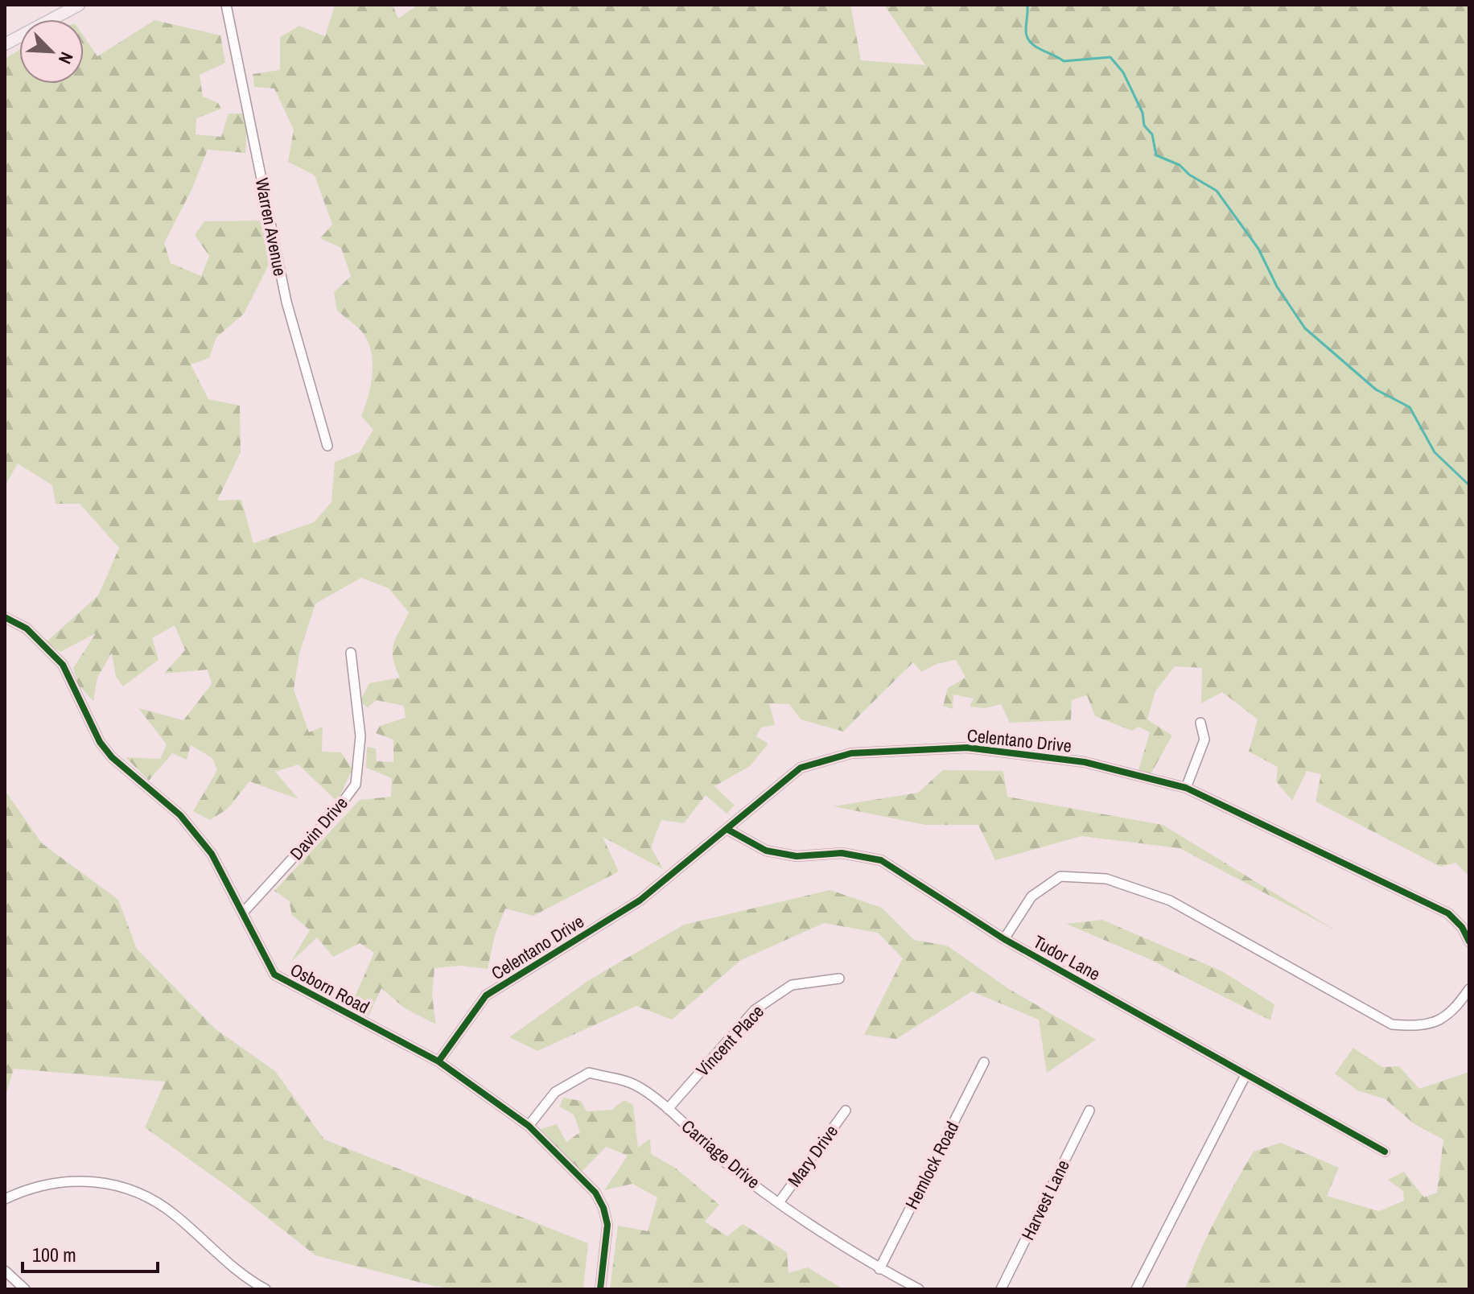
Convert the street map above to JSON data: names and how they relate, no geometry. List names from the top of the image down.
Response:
{
  "streets": {
    "street": [
      "Warren Avenue",
      "Celentano Drive",
      "Davin Drive",
      "Tudor Lane",
      "Osborn Road",
      "Vincent Place",
      "Carriage Drive",
      "Mary Drive",
      "Hemlock Road",
      "Harvest Lane"
    ]
  },
  "crossings": [
    ["Celentano Drive", "Tudor Lane"],
    ["Celentano Drive", "Osborn Road"],
    ["Davin Drive", "Osborn Road"],
    ["Osborn Road", "Carriage Drive"],
    ["Vincent Place", "Carriage Drive"],
    ["Carriage Drive", "Mary Drive"],
    ["Carriage Drive", "Hemlock Road"]
  ],
  "scale_bar": "100 m",
  "north": "bottom right"
}
